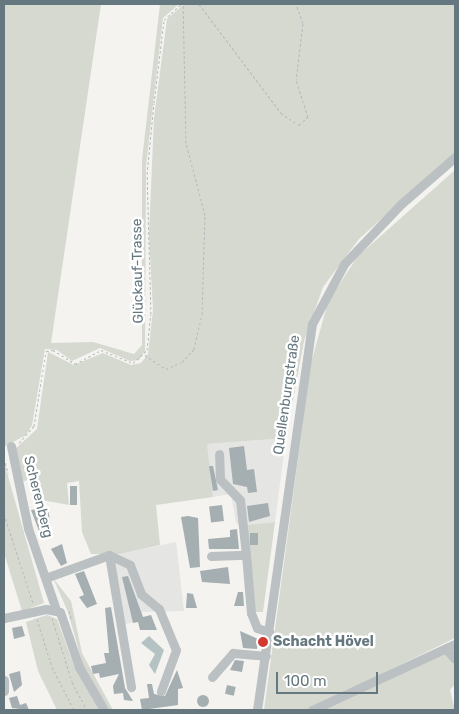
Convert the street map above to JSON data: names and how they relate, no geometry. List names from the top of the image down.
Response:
{
  "streets": {
    "street": ["Quellenburgstraße", "Scherenberg"],
    "path": ["Glückauf-Trasse"]
  },
  "places": ["Schacht Hövel"],
  "scale_bar": "100 m"
}
